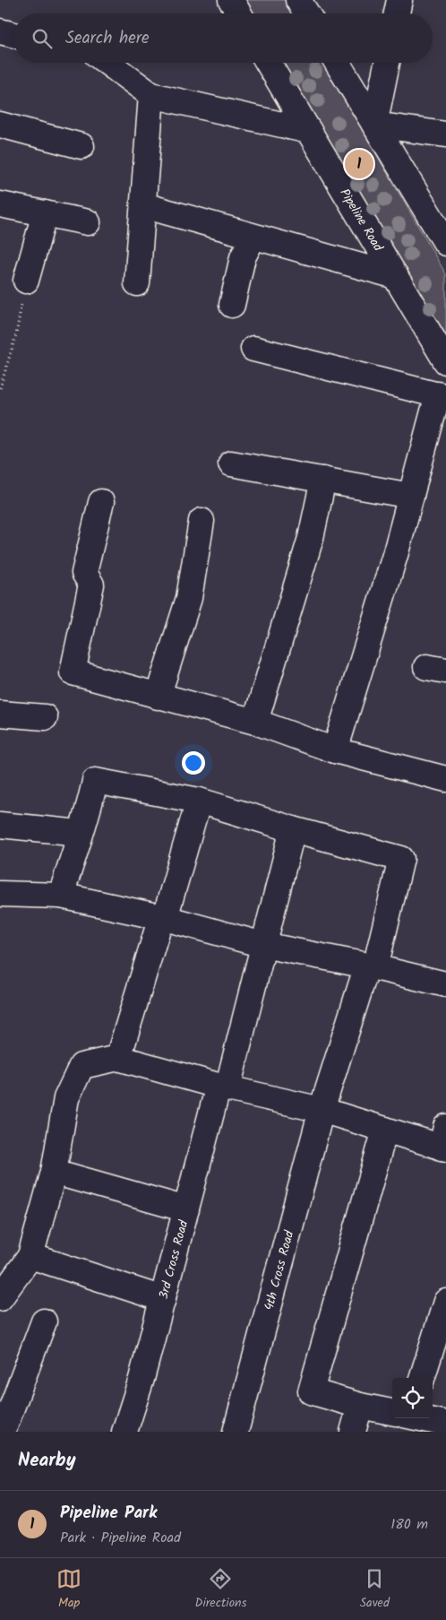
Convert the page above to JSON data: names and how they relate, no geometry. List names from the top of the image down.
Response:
{
  "streets": {
    "street": ["Pipeline Road", "3rd Cross Road", "4th Cross Road"]
  },
  "crossings": [
    ["3rd Cross Road", "4th Cross Road"]
  ],
  "page": {
    "search": "Search here",
    "pins": "1",
    "heading": "Nearby",
    "list": [
      {
        "mark": "1",
        "name": "Pipeline Park",
        "note": "Park · Pipeline Road",
        "value": "180 m"
      }
    ],
    "nav": ["Map", "Directions", "Saved"]
  }
}
